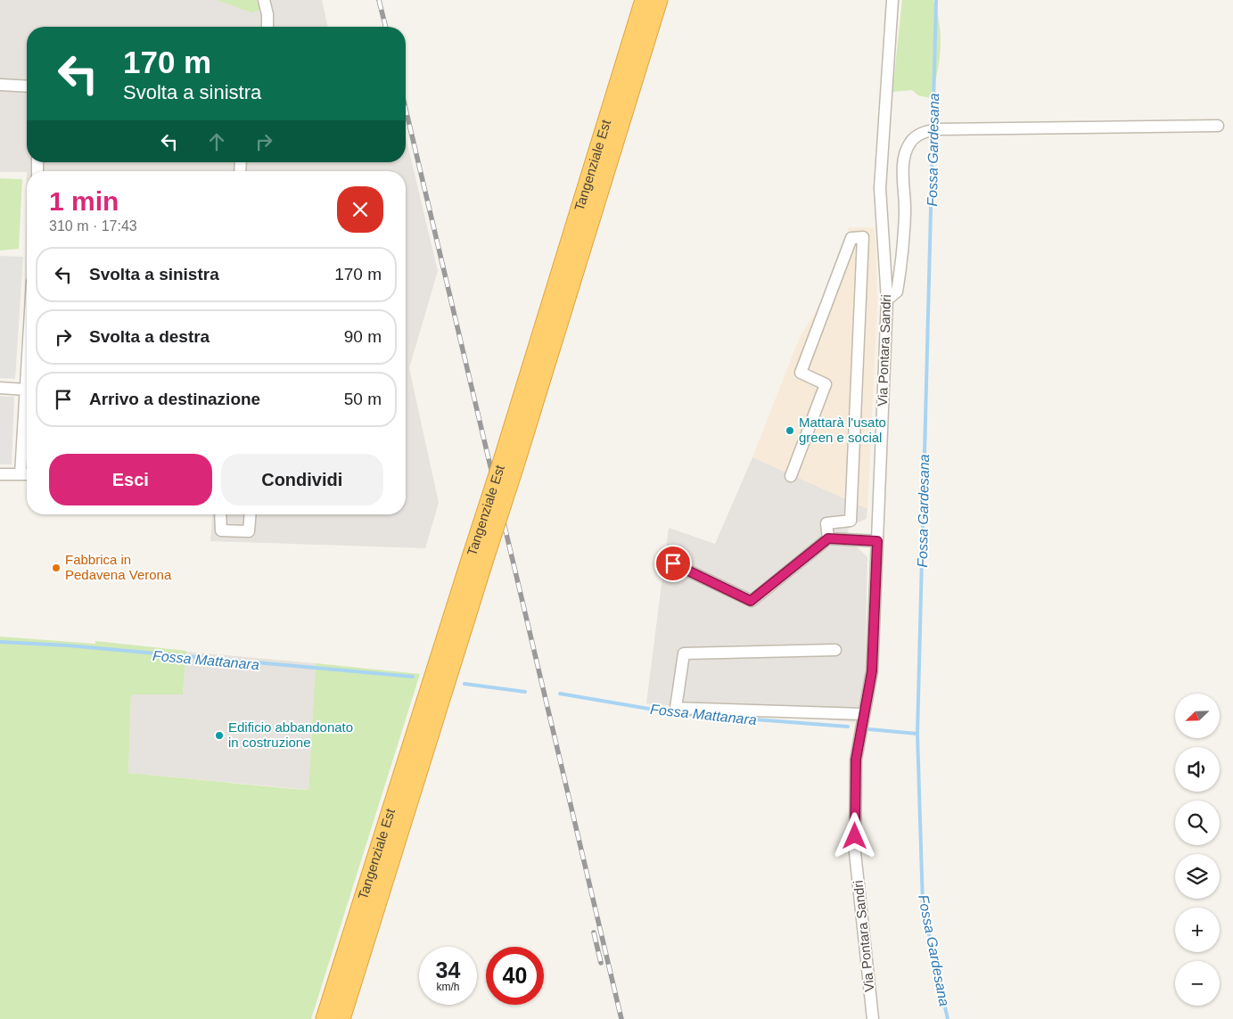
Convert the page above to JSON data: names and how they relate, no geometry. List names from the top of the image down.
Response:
{
  "streets": {
    "highway": ["Tangenziale Est"],
    "street": ["Via Pontara Sandri"]
  },
  "water": ["Fossa Gardesana", "Fossa Mattanara"],
  "places": ["Mattarà l'usato green e social", "Fabbrica in Pedavena Verona", "Edificio abbandonato in costruzione"],
  "north": "bottom left",
  "page": {
    "turn": ["170 m", "Svolta a sinistra"],
    "heading": ["1 min", "310 m · 17:43"],
    "list": [
      {
        "name": "Svolta a sinistra",
        "value": "170 m"
      },
      {
        "name": "Svolta a destra",
        "value": "90 m"
      },
      {
        "name": "Arrivo a destinazione",
        "value": "50 m"
      }
    ],
    "buttons": ["Esci", "Condividi"],
    "map_buttons": ["+", "−"],
    "speed": "34 km/h",
    "limit": "40"
  }
}
